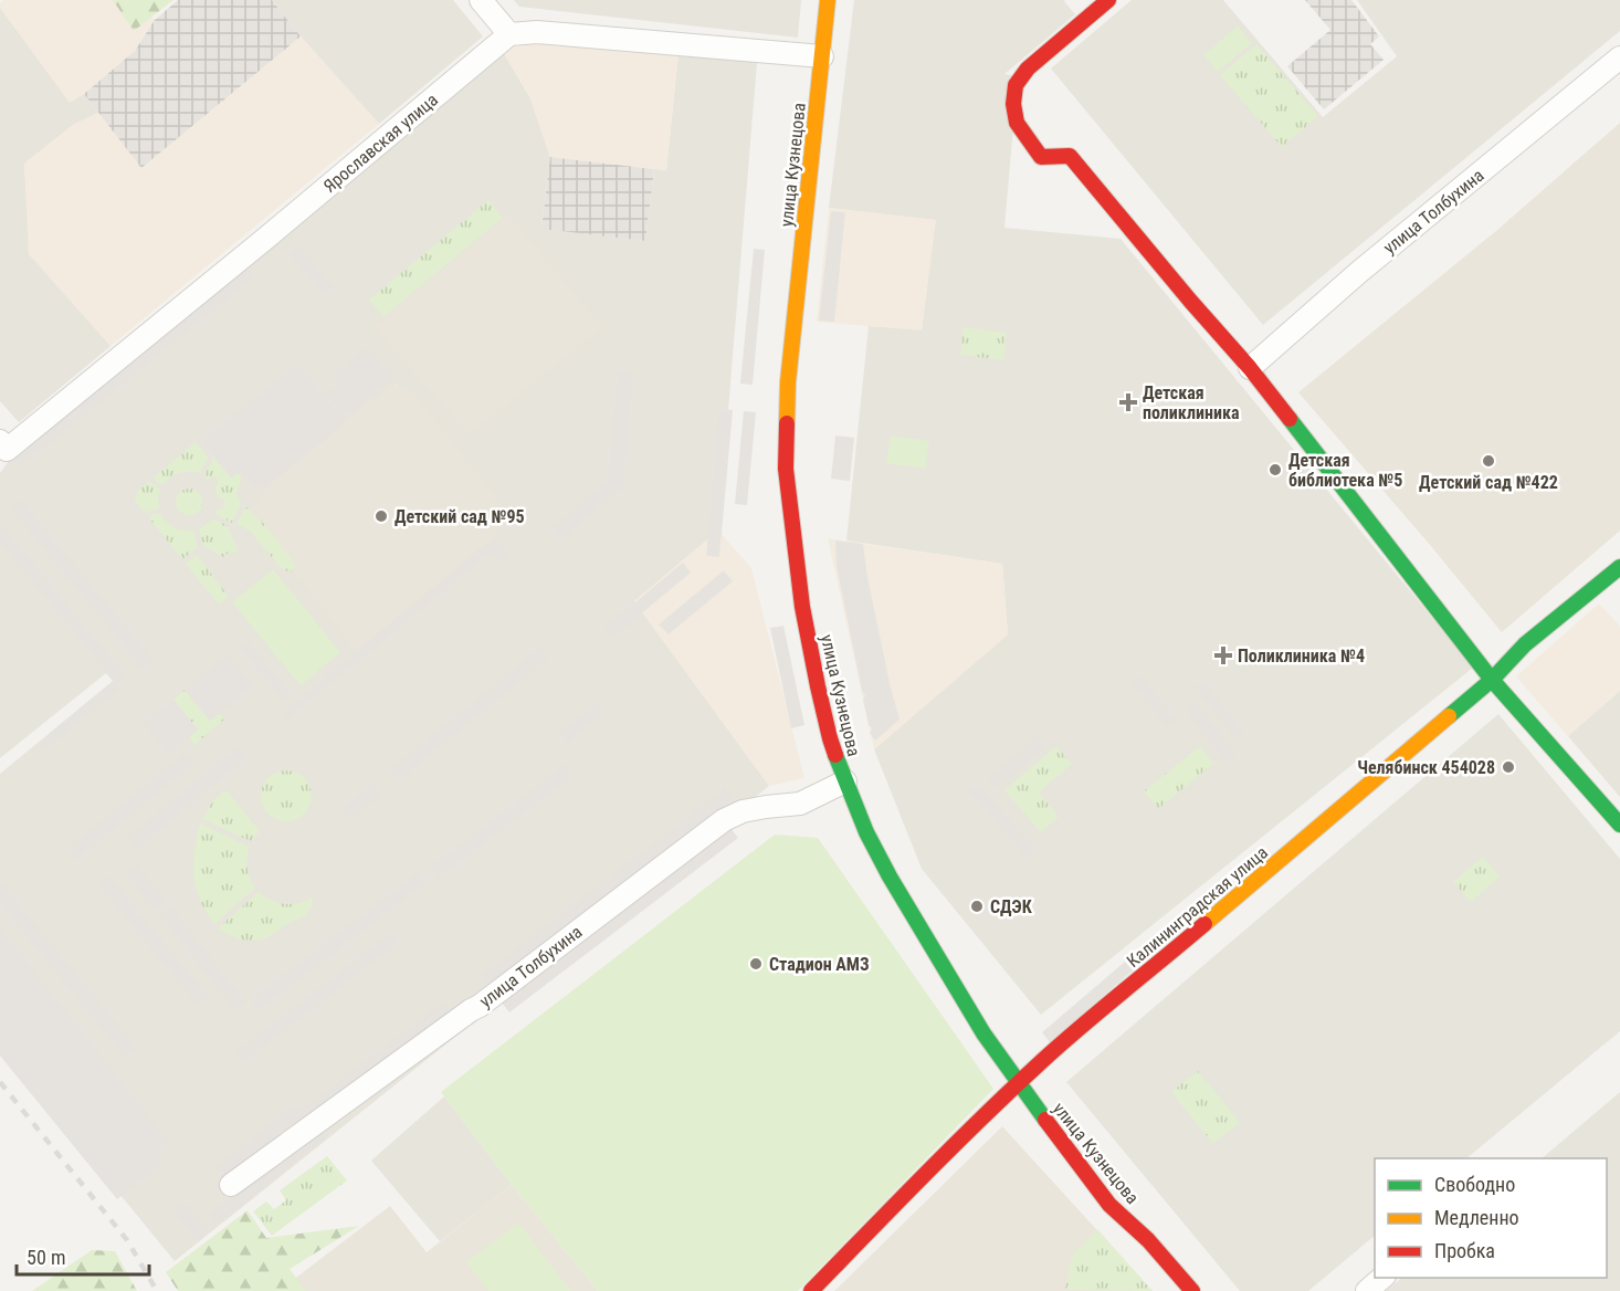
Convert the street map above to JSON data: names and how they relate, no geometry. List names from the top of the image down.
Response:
{
  "streets": {
    "street": [
      "Ярославская улица",
      "улица Кузнецова",
      "улица Толбухина",
      "Калининградская улица"
    ]
  },
  "crossings": [
    ["улица Кузнецова", "улица Толбухина"],
    ["улица Кузнецова", "Калининградская улица"]
  ],
  "places": {
    "health": ["Детская поликлиника", "Поликлиника №4"],
    "other": [
      "Детский сад №422",
      "Детская библиотека №5",
      "Детский сад №95",
      "Челябинск 454028",
      "СДЭК",
      "Стадион АМЗ"
    ]
  },
  "legend": ["Свободно", "Медленно", "Пробка"],
  "scale_bar": "50 m"
}
